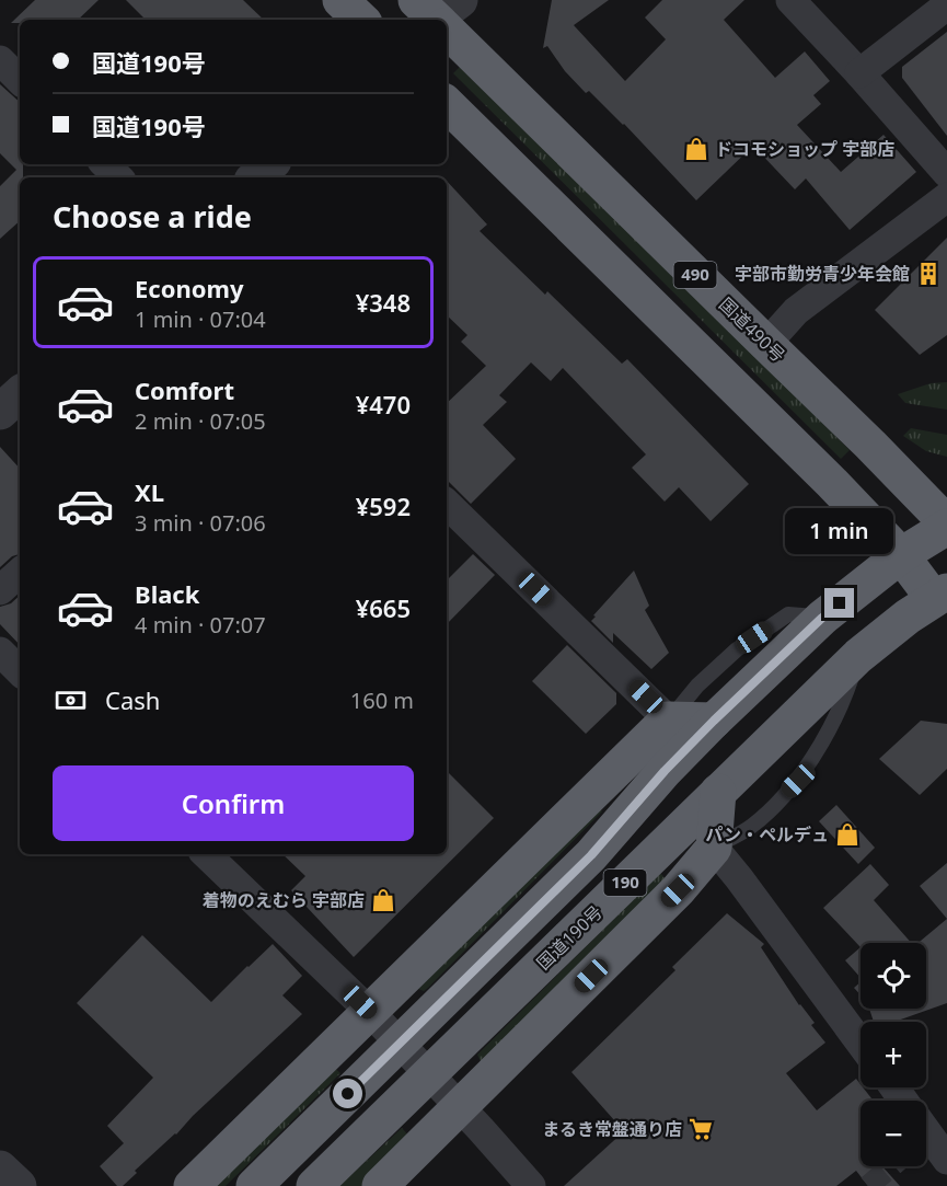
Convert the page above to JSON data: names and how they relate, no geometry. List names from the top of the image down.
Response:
{
  "streets": {
    "highway": [
      "490",
      "国道490号",
      "190",
      "国道190号"
    ]
  },
  "crossings": [
    ["国道490号", "190"]
  ],
  "places": {
    "shop": ["ドコモショップ 宇部店", "パン・ペルデュ", "着物のえむら 宇部店"],
    "building": ["宇部市勤労青少年会館"],
    "supermarket": ["まるき常盤通り店"]
  },
  "page": {
    "banner": ["国道190号", "国道190号"],
    "heading": "Choose a ride",
    "list": [
      {
        "name": "Economy",
        "note": "1 min · 07:04",
        "value": "¥348"
      },
      {
        "name": "Comfort",
        "note": "2 min · 07:05",
        "value": "¥470"
      },
      {
        "name": "XL",
        "note": "3 min · 07:06",
        "value": "¥592"
      },
      {
        "name": "Black",
        "note": "4 min · 07:07",
        "value": "¥665"
      }
    ],
    "bubble": "1 min",
    "pay": ["Cash", "160 m"],
    "buttons": "Confirm",
    "map_buttons": ["+", "−"]
  }
}
